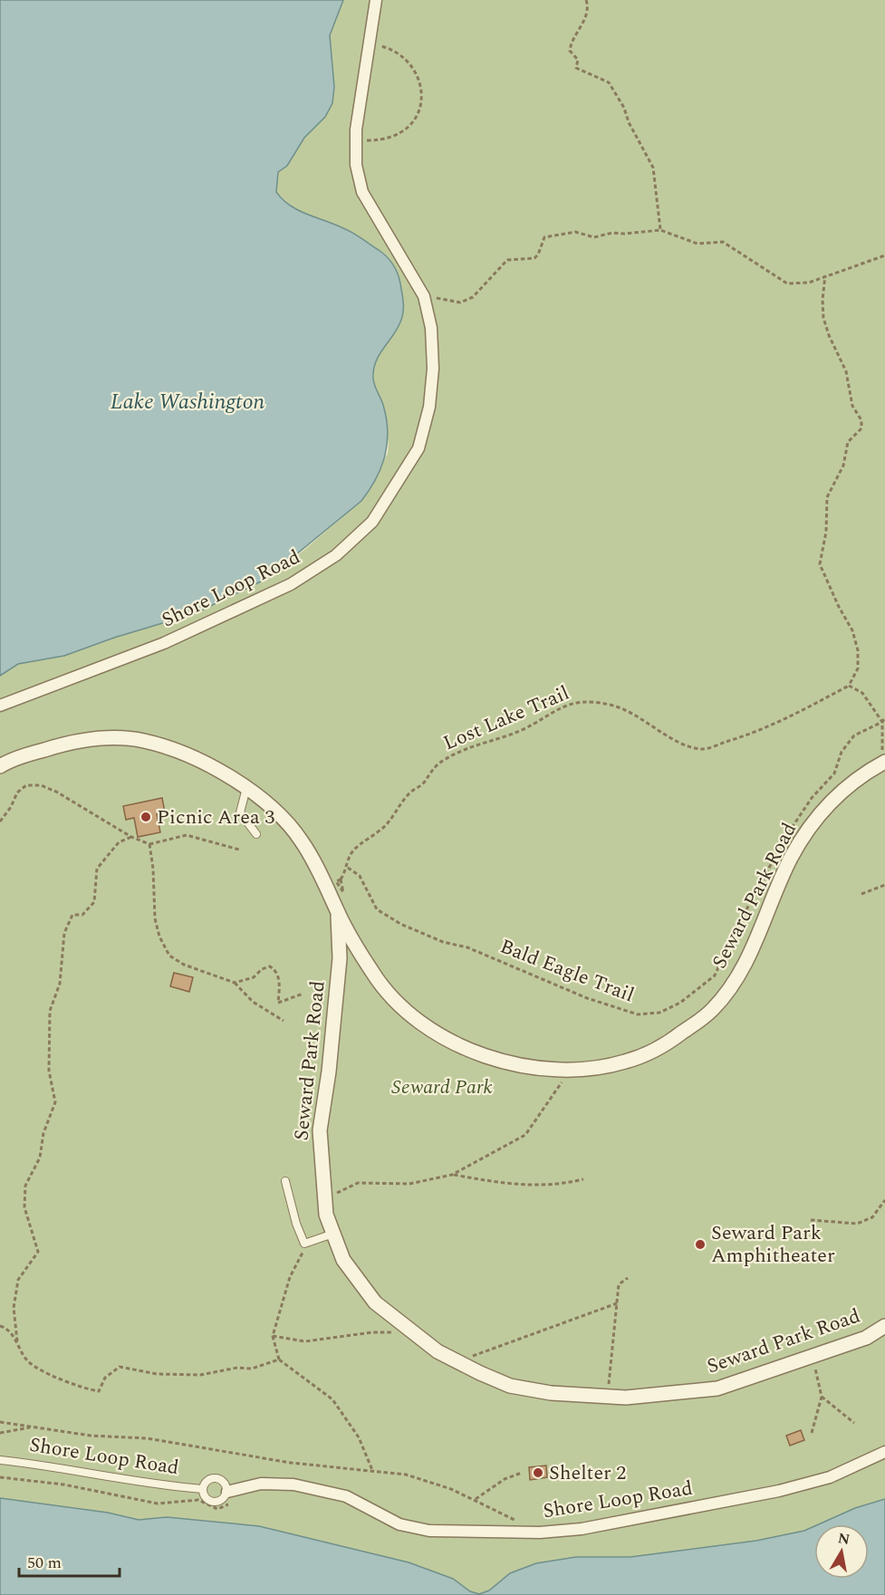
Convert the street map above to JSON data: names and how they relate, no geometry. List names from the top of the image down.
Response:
{
  "streets": {
    "street": ["Shore Loop Road", "Seward Park Road"],
    "path": ["Lost Lake Trail", "Bald Eagle Trail"]
  },
  "crossings": [
    ["Lost Lake Trail", "Bald Eagle Trail"]
  ],
  "water": ["Lake Washington"],
  "parks": ["Seward Park"],
  "places": ["Picnic Area 3", "Seward Park Amphitheater", "Shelter 2"],
  "scale_bar": "50 m",
  "north": "top"
}
